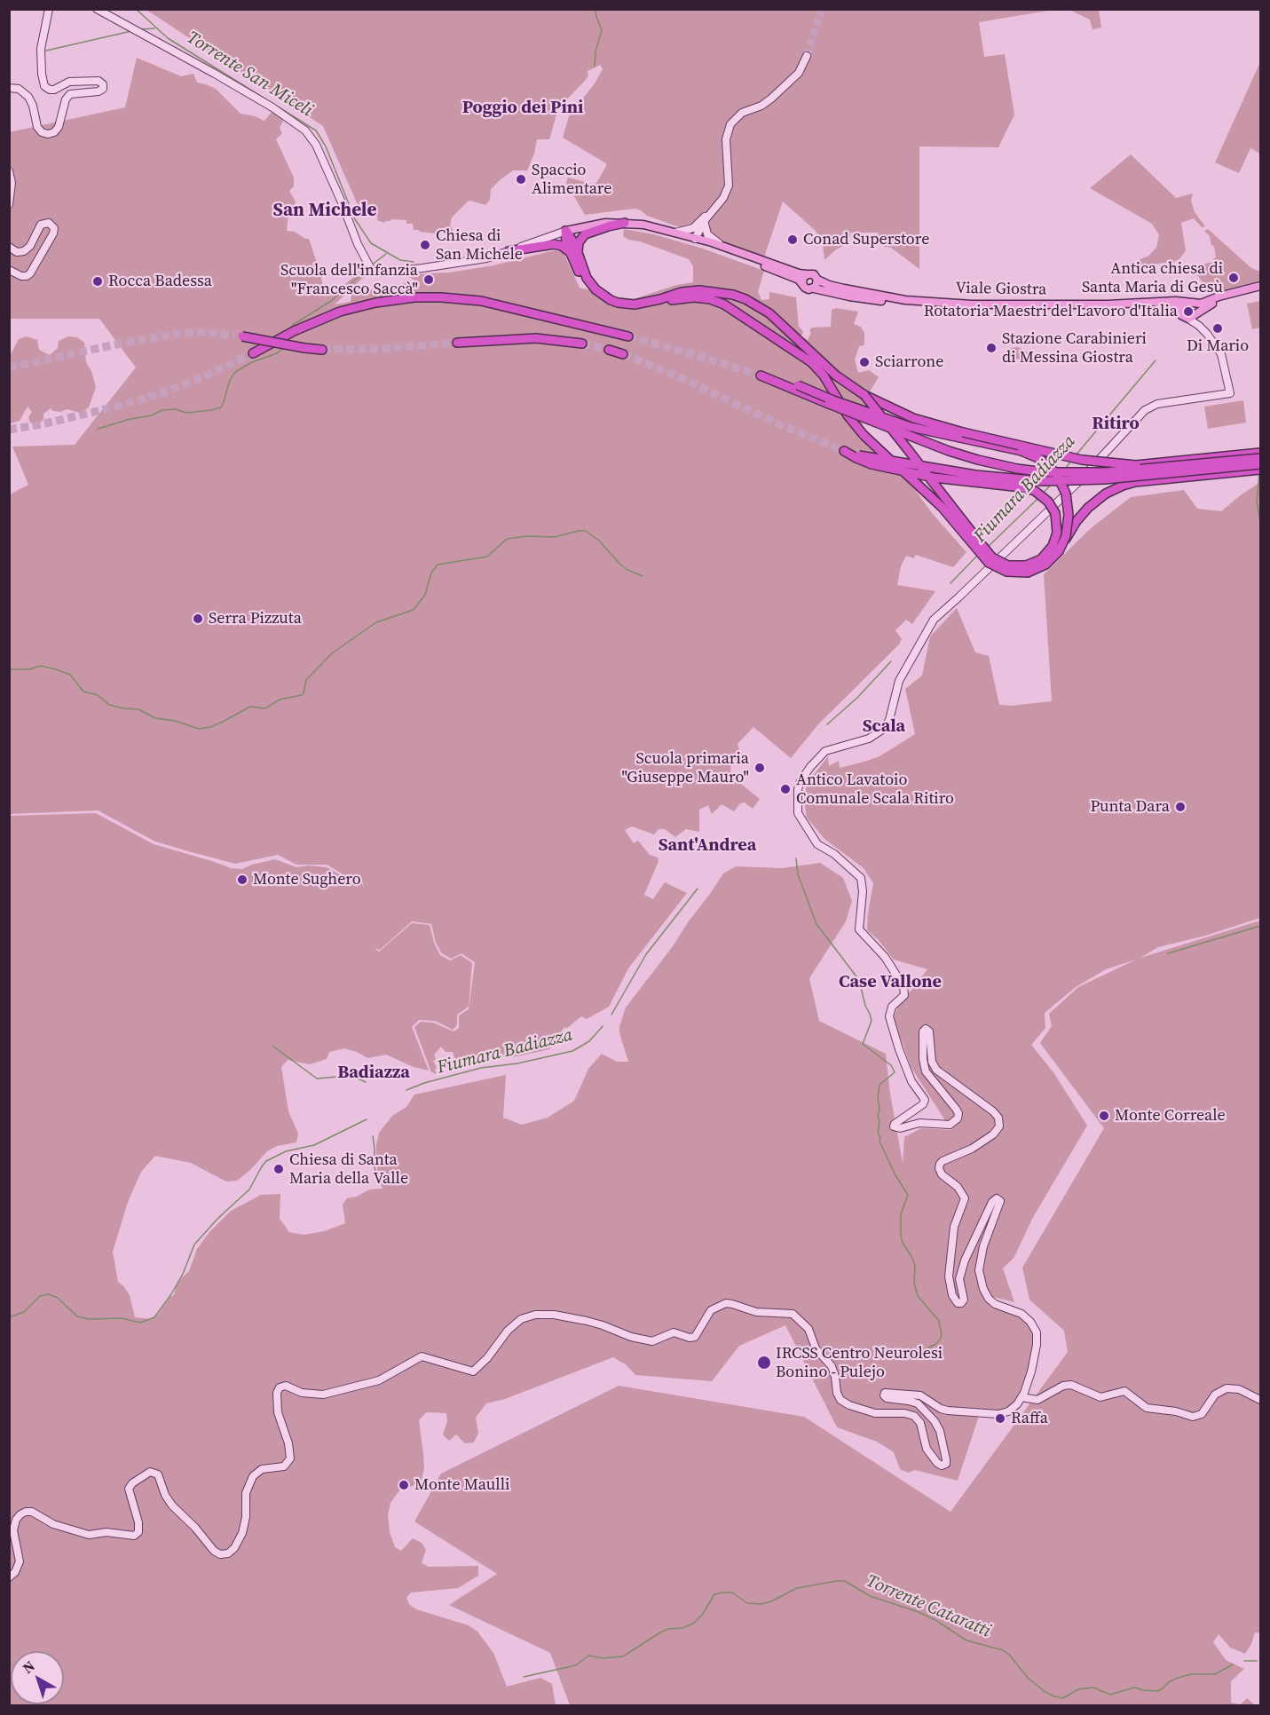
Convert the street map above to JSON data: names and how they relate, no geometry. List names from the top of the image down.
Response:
{
  "streets": {
    "main road": ["Viale Giostra"]
  },
  "districts": [
    "Poggio dei Pini",
    "San Michele",
    "Ritiro",
    "Scala",
    "Sant'Andrea",
    "Case Vallone",
    "Badiazza"
  ],
  "water": ["Torrente San Miceli", "Fiumara Badiazza", "Torrente Cataratti"],
  "places": [
    "Spaccio Alimentare",
    "Conad Superstore",
    "Chiesa di San Michele",
    "Antica chiesa di Santa Maria di Gesù",
    "Scuola dell'infanzia \"Francesco Saccà\"",
    "Rocca Badessa",
    "Rotatoria Maestri del Lavoro d'Italia",
    "Di Mario",
    "Stazione Carabinieri di Messina Giostra",
    "Sciarrone",
    "Serra Pizzuta",
    "Scuola primaria \"Giuseppe Mauro\"",
    "Antico Lavatoio Comunale Scala Ritiro",
    "Punta Dara",
    "Monte Sughero",
    "Monte Correale",
    "Chiesa di Santa Maria della Valle",
    "IRCSS Centro Neurolesi Bonino - Pulejo",
    "Raffa",
    "Monte Maulli"
  ],
  "north": "top left"
}
